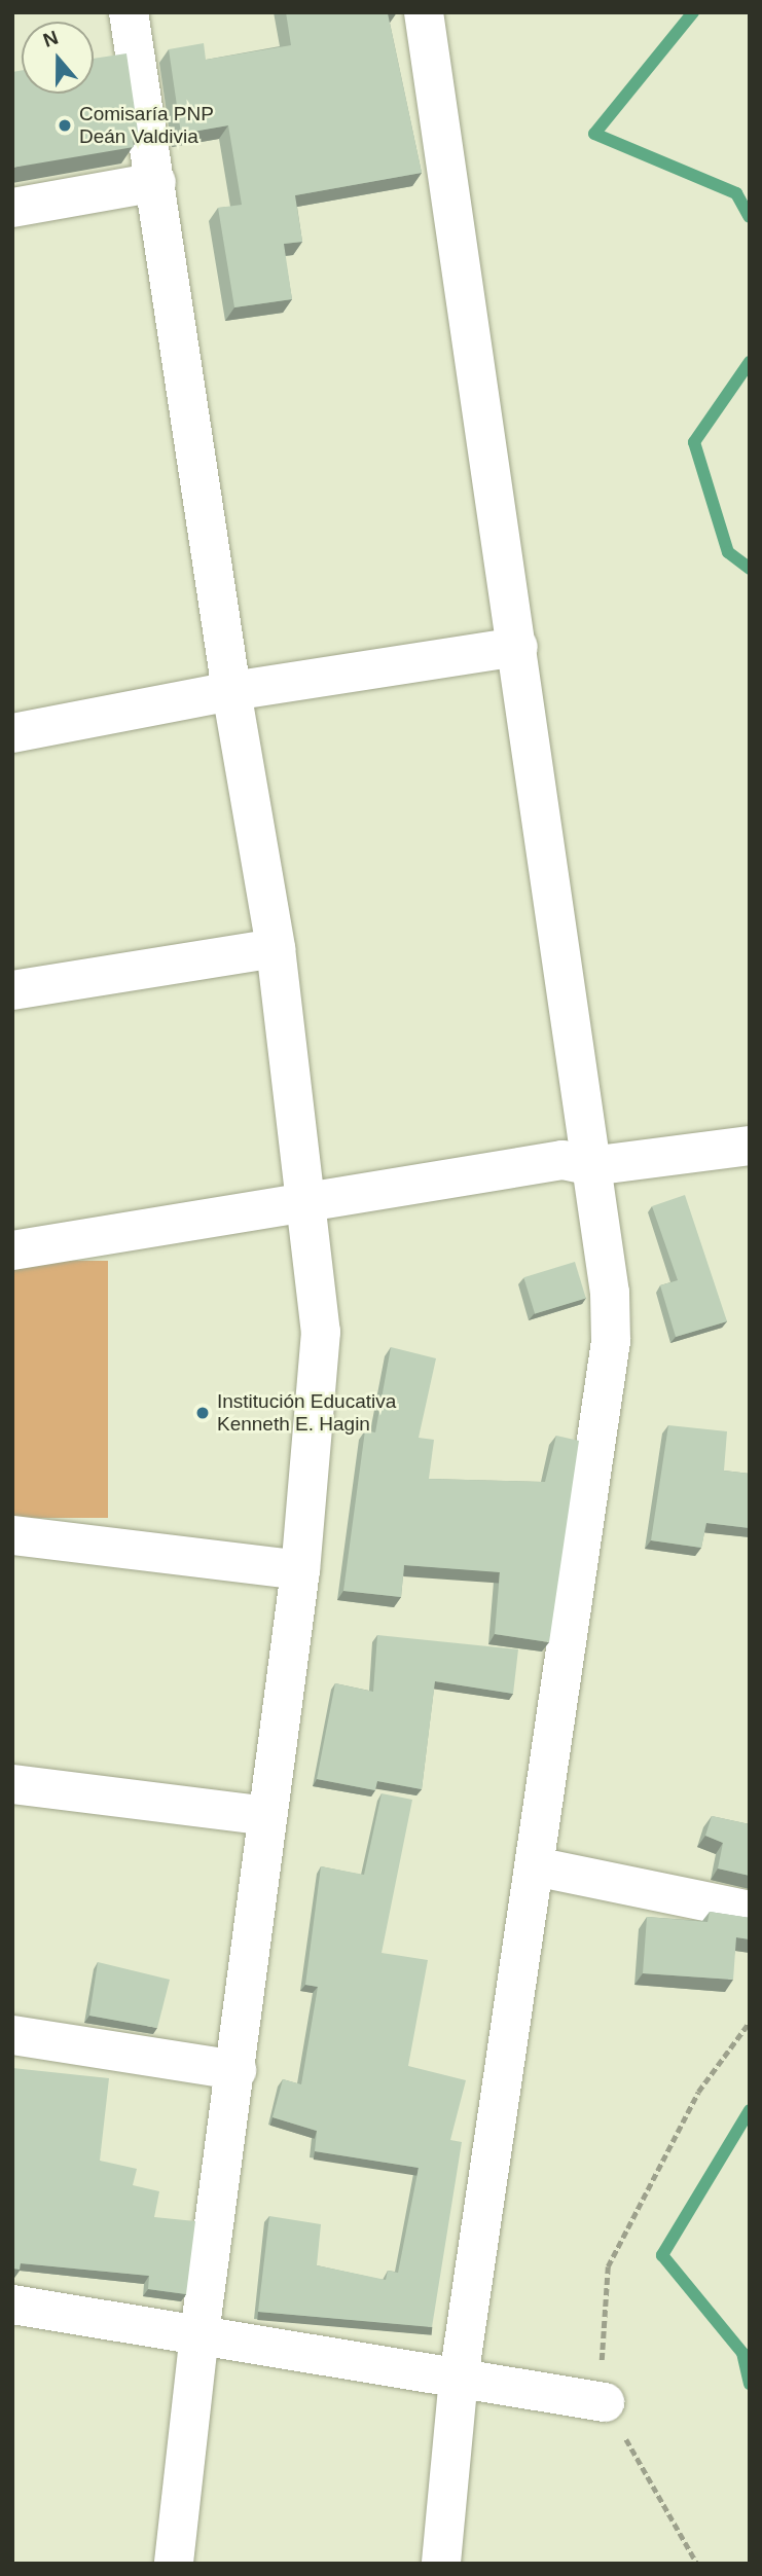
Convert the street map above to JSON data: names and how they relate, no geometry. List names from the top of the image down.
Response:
{
  "places": ["Comisaría PNP Deán Valdivia", "Institución Educativa Kenneth E. Hagin"],
  "north": "top"
}
